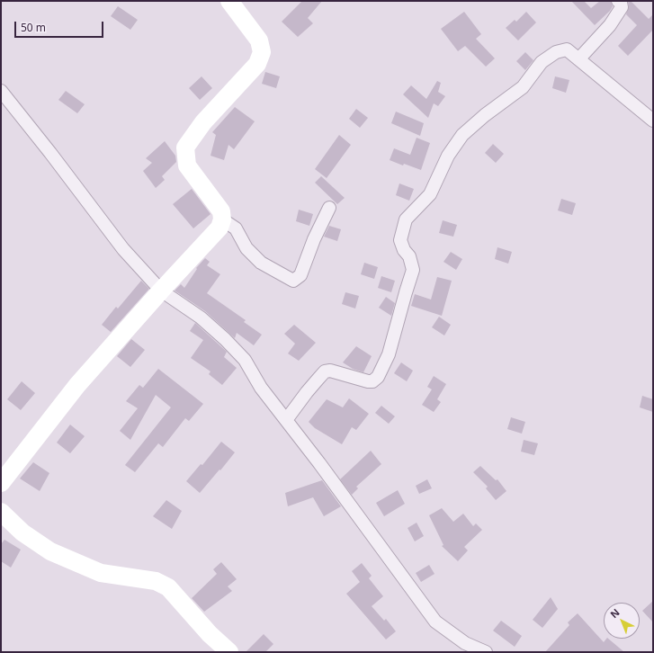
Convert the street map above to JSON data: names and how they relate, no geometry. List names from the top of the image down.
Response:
{
  "scale_bar": "50 m",
  "north": "top left"
}
